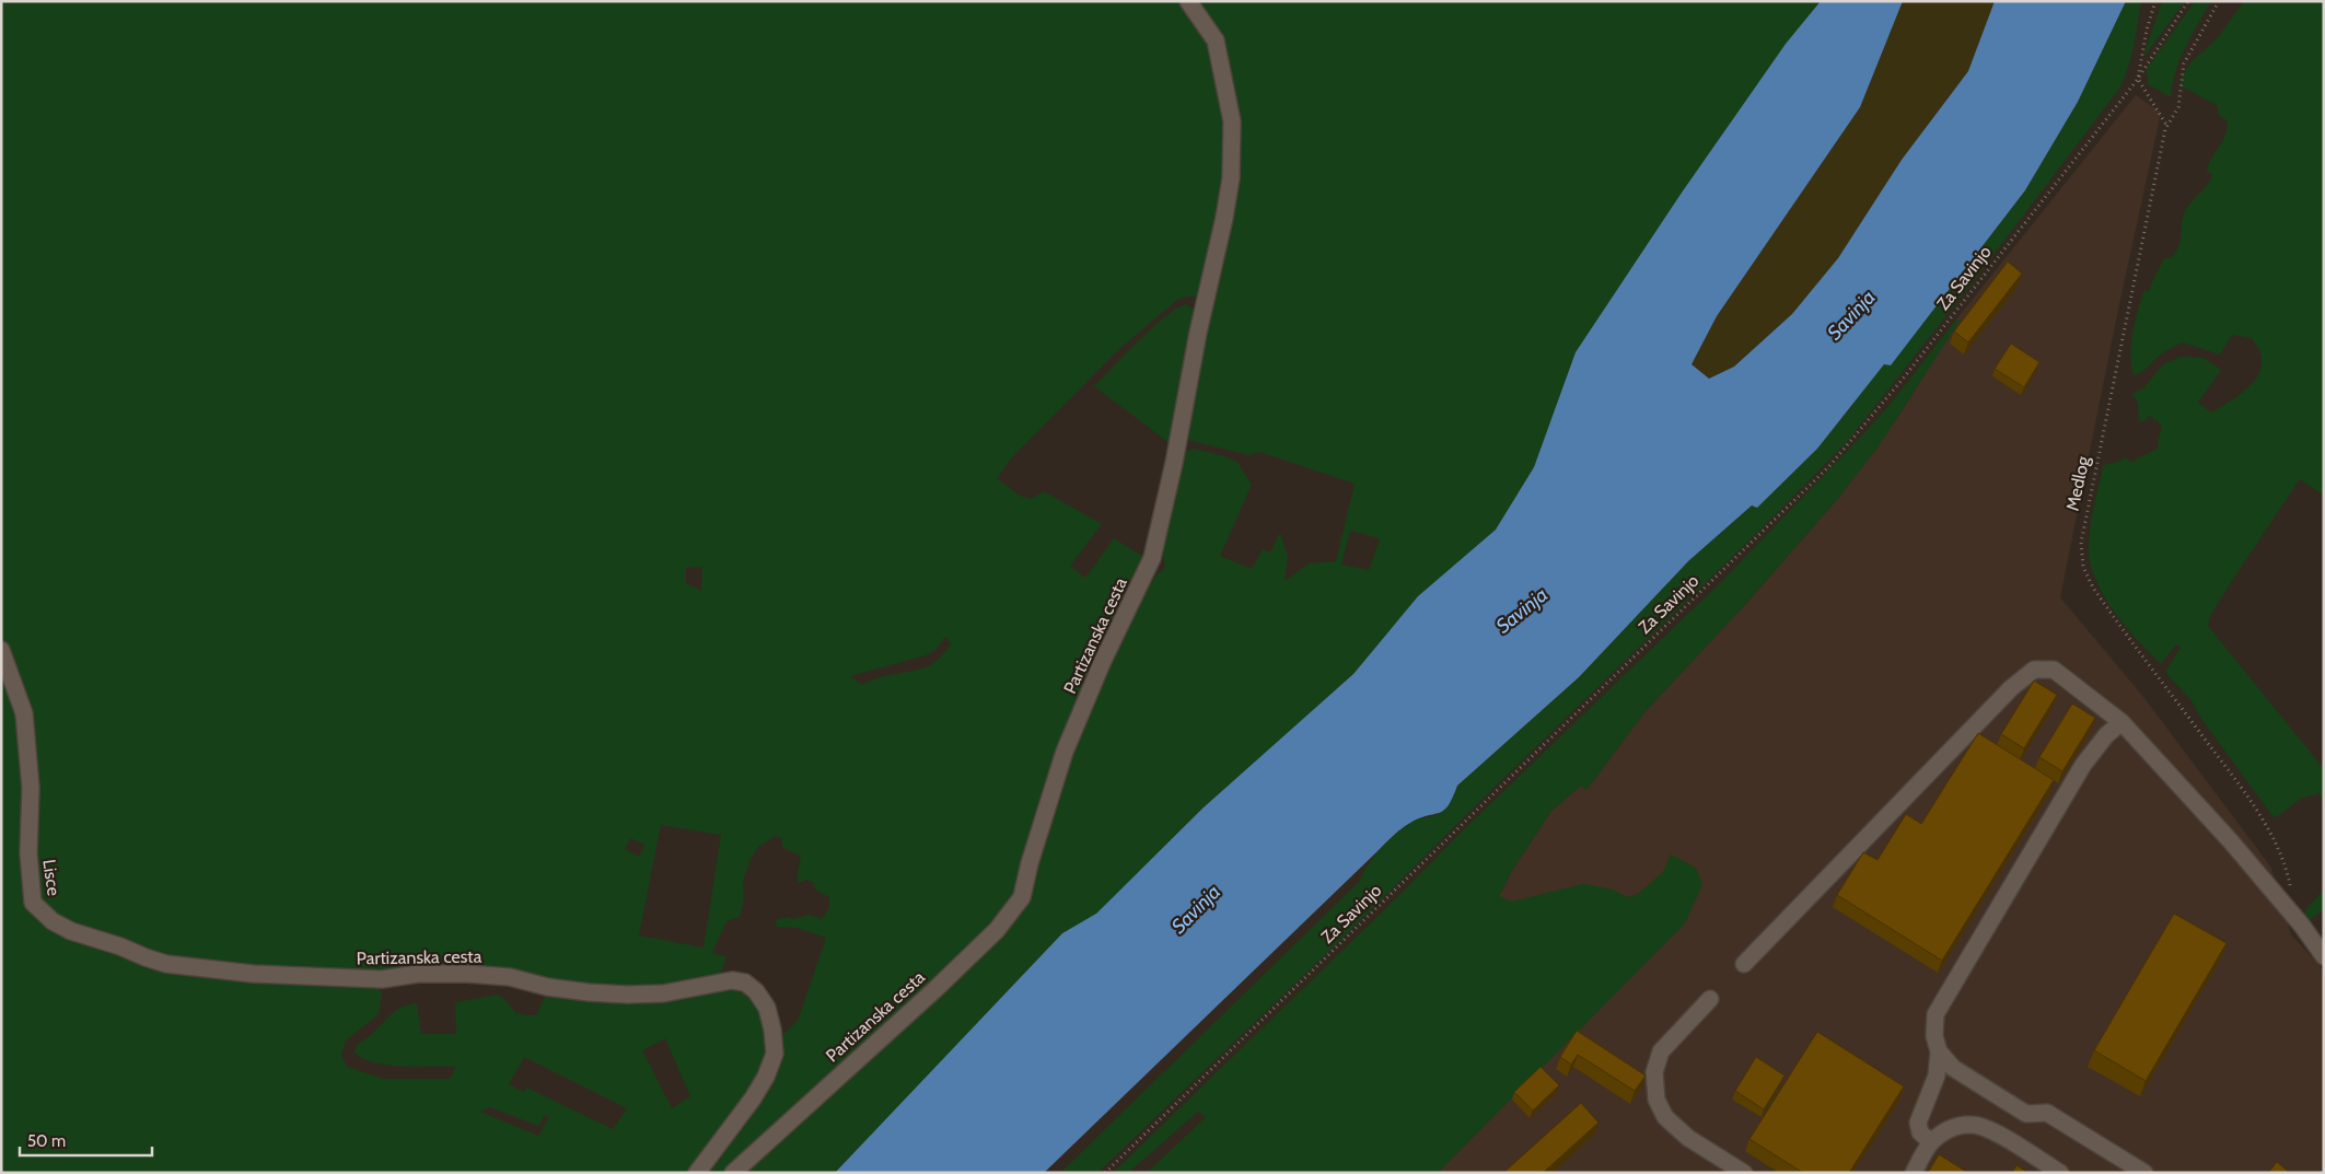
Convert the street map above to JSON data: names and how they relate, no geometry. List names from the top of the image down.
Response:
{
  "streets": {
    "street": ["Partizanska cesta", "Lisce"],
    "path": ["Za Savinjo", "Medlog"]
  },
  "crossings": [
    ["Partizanska cesta", "Lisce"]
  ],
  "water": ["Savinja"],
  "scale_bar": "50 m"
}
